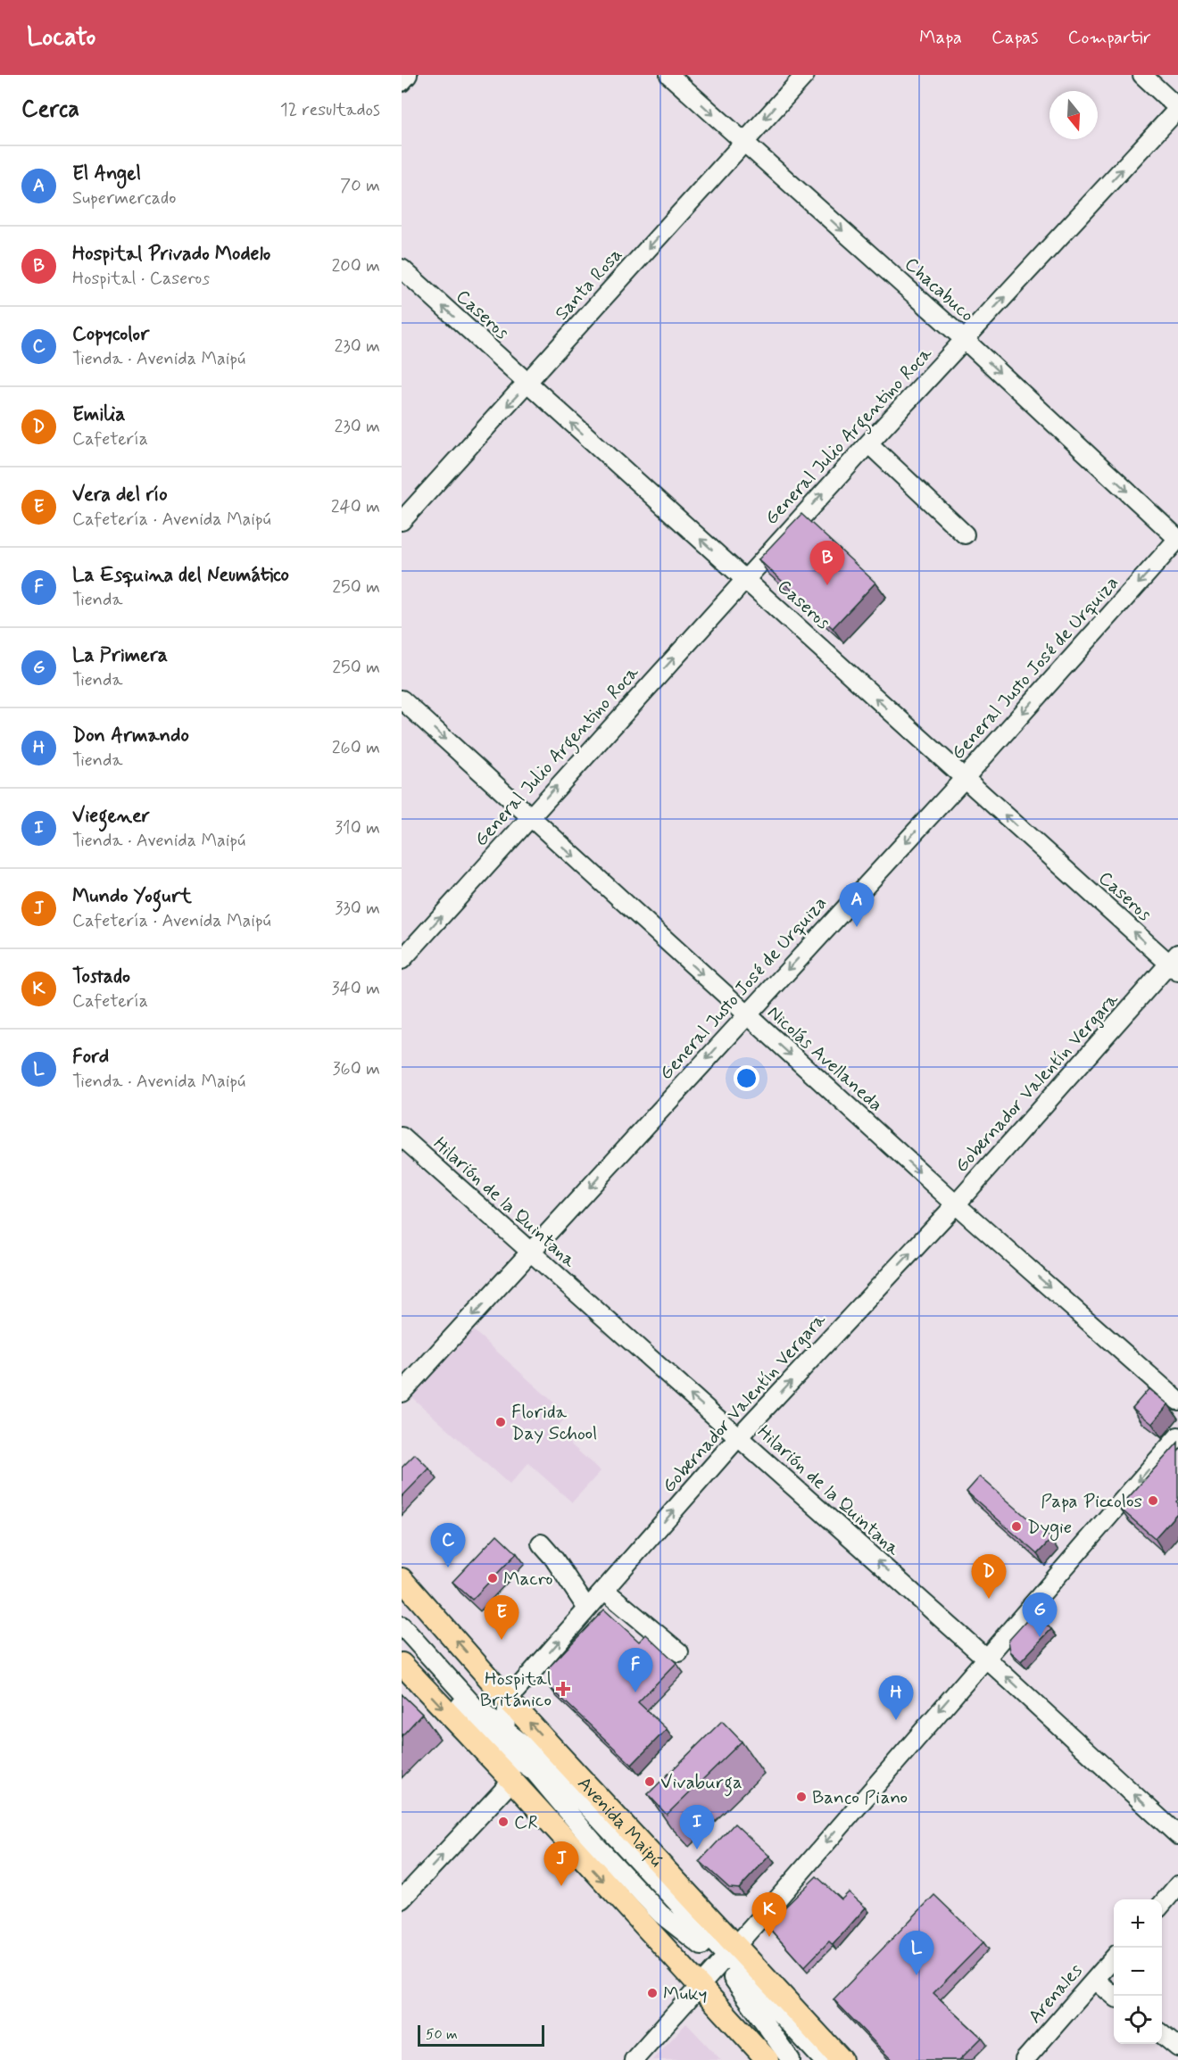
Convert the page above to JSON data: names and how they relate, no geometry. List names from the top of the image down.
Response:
{
  "streets": {
    "main road": ["Avenida Maipú"],
    "street": [
      "Santa Rosa",
      "Chacabuco",
      "Caseros",
      "General Julio Argentino Roca",
      "General Justo José de Urquiza",
      "Nicolás Avellaneda",
      "Gobernador Valentín Vergara",
      "Hilarión de la Quintana",
      "Arenales"
    ]
  },
  "crossings": [
    ["Santa Rosa", "Chacabuco"],
    ["Santa Rosa", "Caseros"],
    ["Chacabuco", "General Julio Argentino Roca"],
    ["Chacabuco", "General Justo José de Urquiza"],
    ["Caseros", "General Julio Argentino Roca"],
    ["Caseros", "General Justo José de Urquiza"],
    ["Caseros", "Gobernador Valentín Vergara"],
    ["General Julio Argentino Roca", "Nicolás Avellaneda"],
    ["General Justo José de Urquiza", "Nicolás Avellaneda"],
    ["General Justo José de Urquiza", "Hilarión de la Quintana"],
    ["Nicolás Avellaneda", "Gobernador Valentín Vergara"],
    ["Gobernador Valentín Vergara", "Hilarión de la Quintana"],
    ["Gobernador Valentín Vergara", "Avenida Maipú"]
  ],
  "one_way": [
    "Santa Rosa",
    "Chacabuco",
    "Caseros",
    "General Julio Argentino Roca",
    "General Justo José de Urquiza",
    "Nicolás Avellaneda",
    "Gobernador Valentín Vergara",
    "Hilarión de la Quintana"
  ],
  "places": {
    "other": [
      "Florida Day School",
      "Papa Piccolos",
      "Dygie",
      "Macro",
      "Vivaburga",
      "Banco Piano",
      "CR",
      "Muky"
    ],
    "health": ["Hospital Británico"]
  },
  "scale_bar": "50 m",
  "north": "bottom",
  "page": {
    "header": "Locato",
    "nav": ["Mapa", "Capas", "Compartir"],
    "heading": ["Cerca", "12 resultados"],
    "list": [
      {
        "mark": "A",
        "name": "El Angel",
        "note": "Supermercado",
        "value": "70 m"
      },
      {
        "mark": "B",
        "name": "Hospital Privado Modelo",
        "note": "Hospital · Caseros",
        "value": "200 m"
      },
      {
        "mark": "C",
        "name": "Copycolor",
        "note": "Tienda · Avenida Maipú",
        "value": "230 m"
      },
      {
        "mark": "D",
        "name": "Emilia",
        "note": "Cafetería",
        "value": "230 m"
      },
      {
        "mark": "E",
        "name": "Vera del río",
        "note": "Cafetería · Avenida Maipú",
        "value": "240 m"
      },
      {
        "mark": "F",
        "name": "La Esquina del Neumático",
        "note": "Tienda",
        "value": "250 m"
      },
      {
        "mark": "G",
        "name": "La Primera",
        "note": "Tienda",
        "value": "250 m"
      },
      {
        "mark": "H",
        "name": "Don Armando",
        "note": "Tienda",
        "value": "260 m"
      },
      {
        "mark": "I",
        "name": "Viegener",
        "note": "Tienda · Avenida Maipú",
        "value": "310 m"
      },
      {
        "mark": "J",
        "name": "Mundo Yogurt",
        "note": "Cafetería · Avenida Maipú",
        "value": "330 m"
      },
      {
        "mark": "K",
        "name": "Tostado",
        "note": "Cafetería",
        "value": "340 m"
      },
      {
        "mark": "L",
        "name": "Ford",
        "note": "Tienda · Avenida Maipú",
        "value": "360 m"
      }
    ],
    "pins": [
      "B",
      "A",
      "C",
      "D",
      "G",
      "E",
      "F",
      "H",
      "I",
      "J",
      "K",
      "L"
    ],
    "map_buttons": ["+", "−"],
    "scale": "50 m"
  }
}
